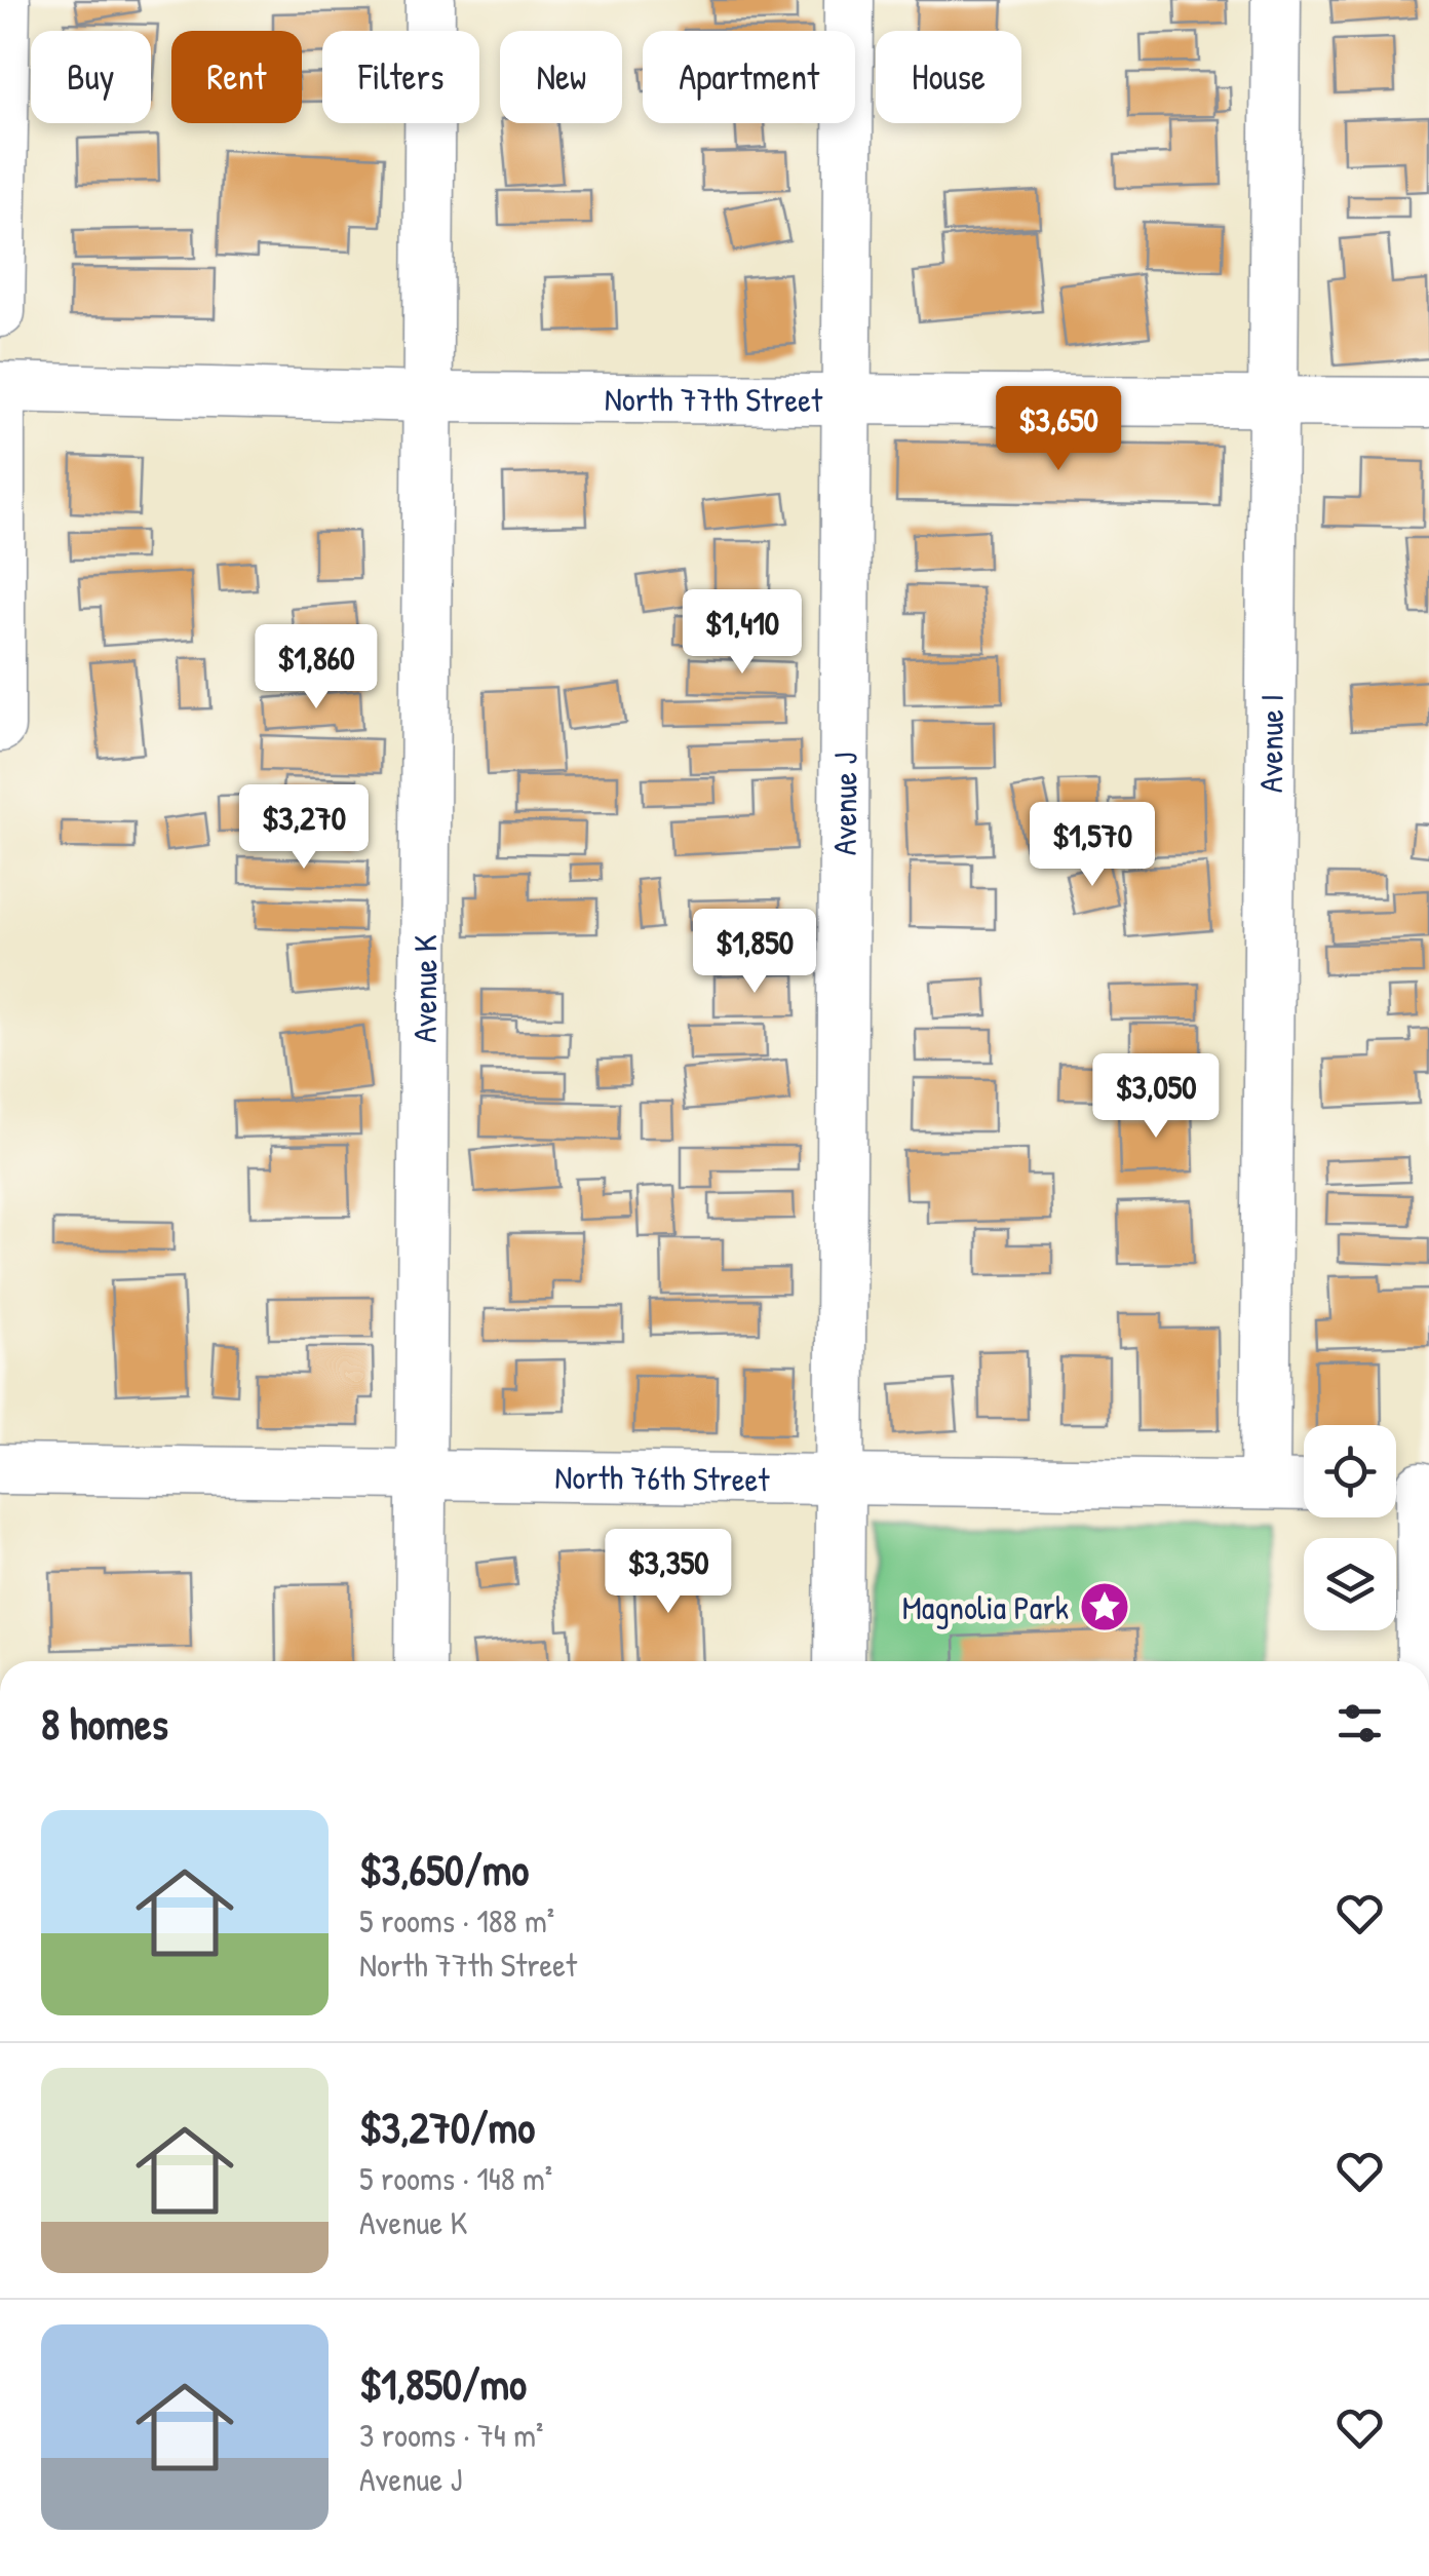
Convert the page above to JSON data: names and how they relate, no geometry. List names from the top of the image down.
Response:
{
  "streets": {
    "street": [
      "North 77th Street",
      "Avenue I",
      "Avenue J",
      "Avenue K",
      "North 76th Street"
    ]
  },
  "crossings": [
    ["North 77th Street", "Avenue I"],
    ["North 77th Street", "Avenue J"],
    ["North 77th Street", "Avenue K"],
    ["Avenue I", "North 76th Street"],
    ["Avenue J", "North 76th Street"],
    ["Avenue K", "North 76th Street"]
  ],
  "places": {
    "place": ["Magnolia Park"]
  },
  "page": {
    "chip": [
      "Buy",
      "Rent",
      "Filters",
      "New",
      "Apartment",
      "House"
    ],
    "price": [
      "$3,650",
      "$1,410",
      "$1,860",
      "$3,270",
      "$1,570",
      "$1,850",
      "$3,050",
      "$3,350"
    ],
    "heading": "8 homes",
    "list": [
      {
        "name": "$3,650/mo",
        "note": "5 rooms · 188 m² · North 77th Street"
      },
      {
        "name": "$3,270/mo",
        "note": "5 rooms · 148 m² · Avenue K"
      },
      {
        "name": "$1,850/mo",
        "note": "3 rooms · 74 m² · Avenue J"
      }
    ]
  }
}
